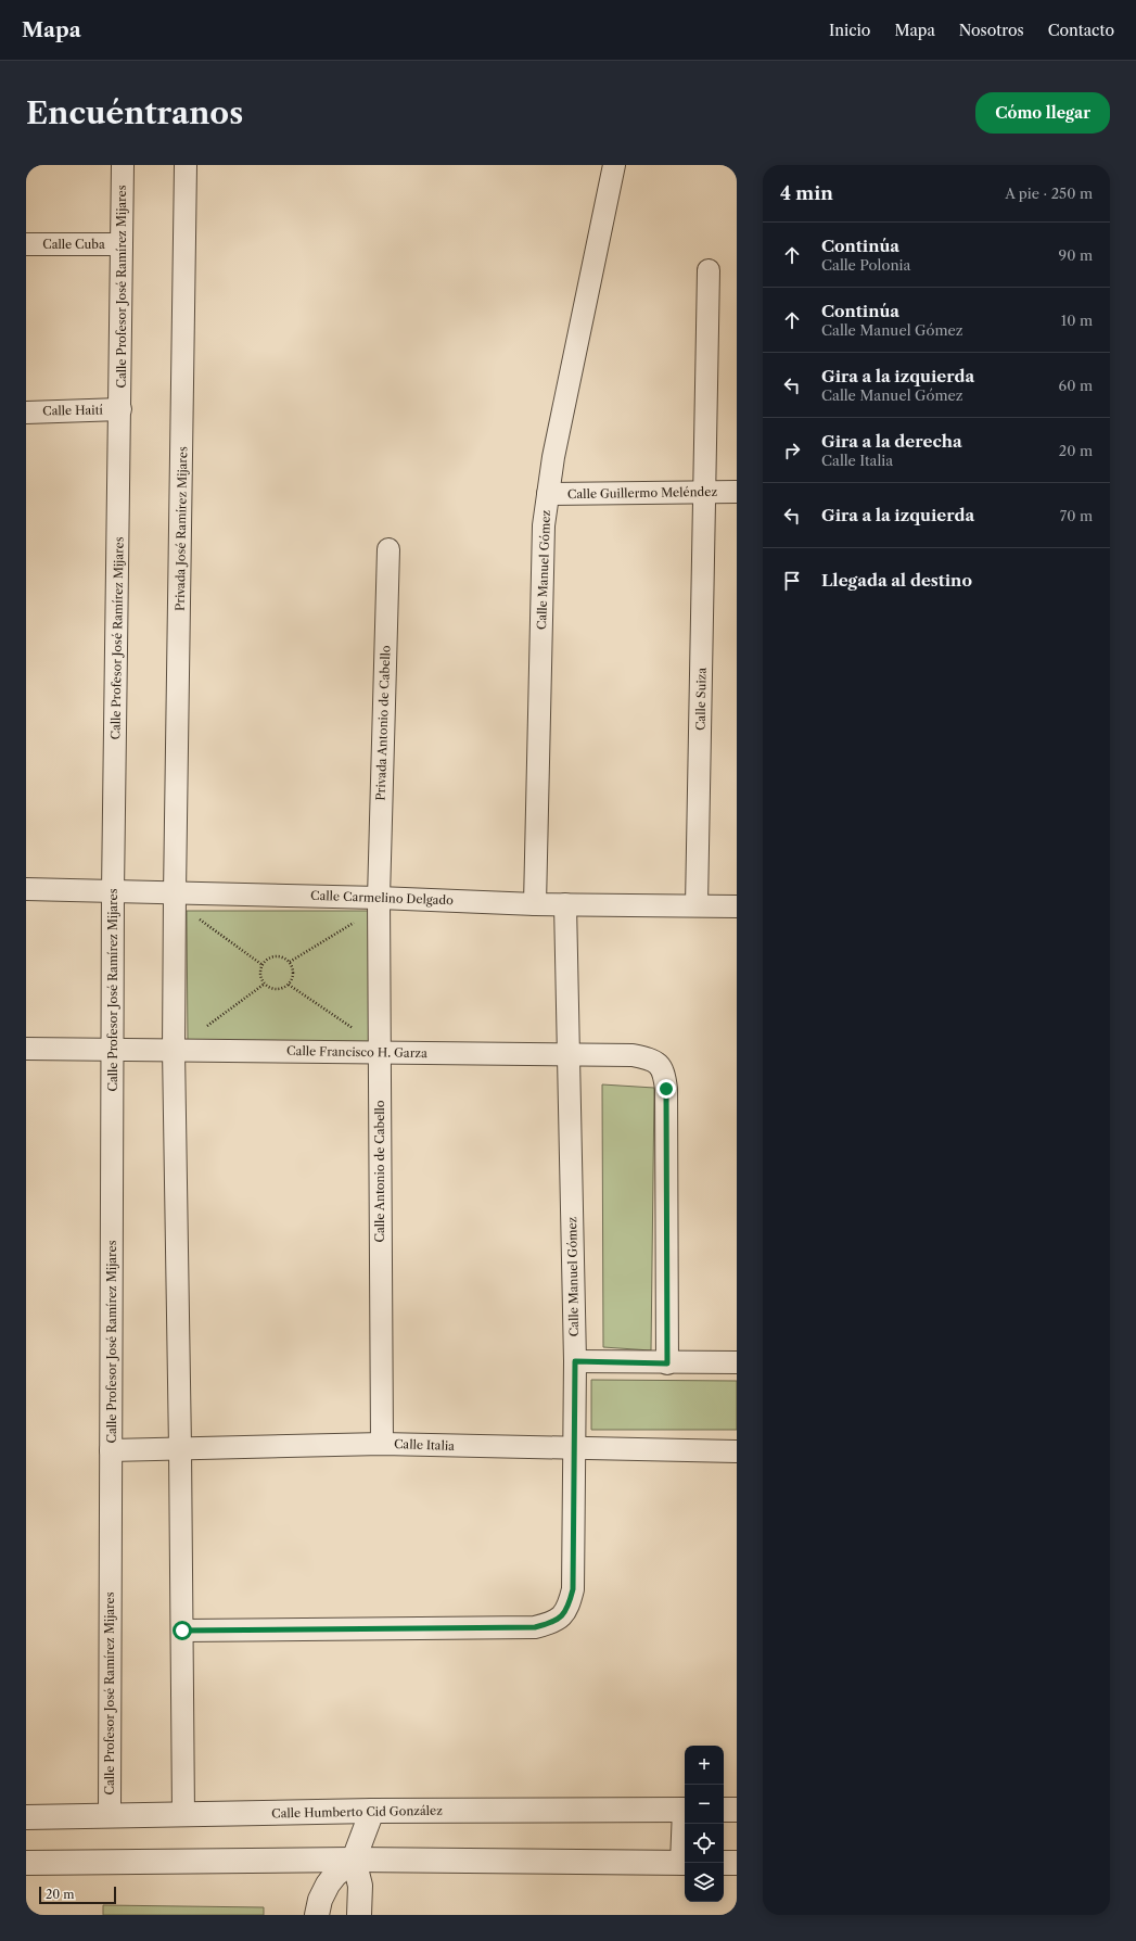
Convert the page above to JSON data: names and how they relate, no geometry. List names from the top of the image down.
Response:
{
  "streets": {
    "street": [
      "Calle Cuba",
      "Calle Profesor José Ramírez Mijares",
      "Calle Haití",
      "Calle Guillermo Meléndez",
      "Privada José Ramírez Mijares",
      "Calle Manuel Gómez",
      "Calle Suiza",
      "Privada Antonio de Cabello",
      "Calle Carmelino Delgado",
      "Calle Francisco H. Garza",
      "Calle Antonio de Cabello",
      "Calle Italia",
      "Calle Humberto Cid González"
    ]
  },
  "crossings": [
    ["Calle Cuba", "Calle Profesor José Ramírez Mijares"],
    ["Calle Profesor José Ramírez Mijares", "Calle Haití"],
    ["Calle Profesor José Ramírez Mijares", "Calle Carmelino Delgado"],
    ["Calle Profesor José Ramírez Mijares", "Calle Francisco H. Garza"],
    ["Calle Profesor José Ramírez Mijares", "Calle Italia"],
    ["Calle Profesor José Ramírez Mijares", "Calle Humberto Cid González"],
    ["Calle Guillermo Meléndez", "Calle Manuel Gómez"],
    ["Calle Guillermo Meléndez", "Calle Suiza"],
    ["Privada José Ramírez Mijares", "Calle Carmelino Delgado"],
    ["Calle Manuel Gómez", "Calle Carmelino Delgado"],
    ["Calle Manuel Gómez", "Calle Francisco H. Garza"],
    ["Calle Manuel Gómez", "Calle Italia"],
    ["Calle Suiza", "Calle Carmelino Delgado"],
    ["Privada Antonio de Cabello", "Calle Carmelino Delgado"],
    ["Privada Antonio de Cabello", "Calle Antonio de Cabello"],
    ["Calle Carmelino Delgado", "Calle Antonio de Cabello"],
    ["Calle Francisco H. Garza", "Calle Antonio de Cabello"],
    ["Calle Antonio de Cabello", "Calle Italia"]
  ],
  "scale_bar": "20 m",
  "page": {
    "header": "Mapa",
    "nav": [
      "Inicio",
      "Mapa",
      "Nosotros",
      "Contacto"
    ],
    "buttons": "Cómo llegar",
    "title": "Encuéntranos",
    "heading": ["4 min", "A pie · 250 m"],
    "list": [
      ["Continúa", "Calle Polonia", "90 m"],
      ["Continúa", "Calle Manuel Gómez", "10 m"],
      ["Gira a la izquierda", "Calle Manuel Gómez", "60 m"],
      ["Gira a la derecha", "Calle Italia", "20 m"],
      ["Gira a la izquierda", "70 m"],
      "Llegada al destino"
    ],
    "map_buttons": ["+", "−"],
    "scale": "20 m"
  }
}
